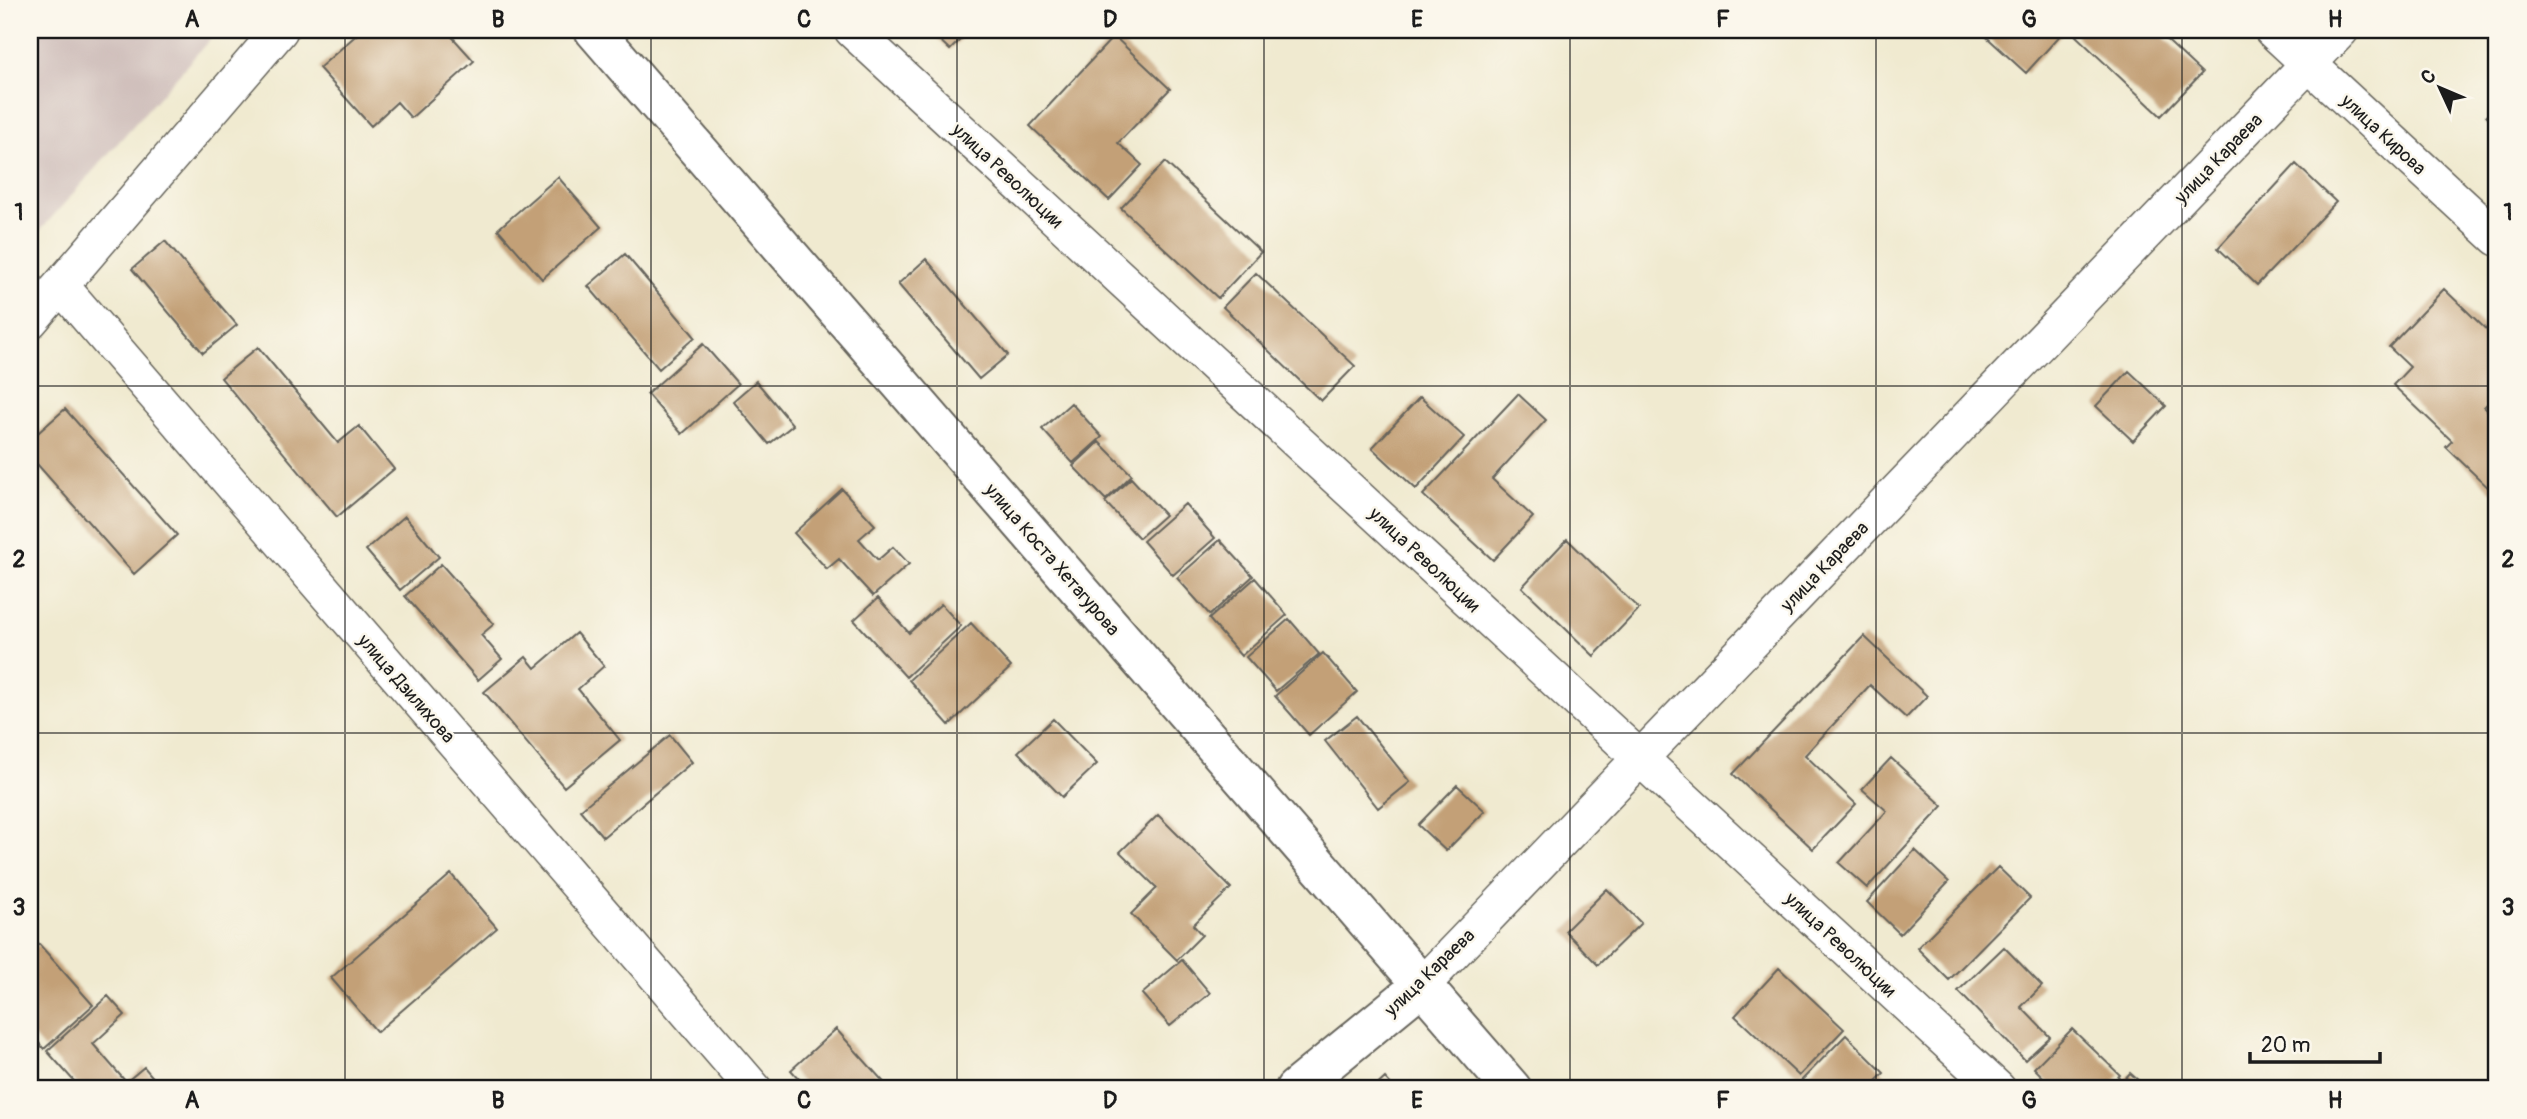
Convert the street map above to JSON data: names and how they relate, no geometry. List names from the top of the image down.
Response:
{
  "streets": {
    "main road": ["улица Караева", "улица Коста Хетагурова"],
    "street": ["улица Кирова", "улица Революции", "улица Дзилихова"]
  },
  "crossings": [
    ["улица Кирова", "улица Караева"],
    ["улица Караева", "улица Революции"],
    ["улица Караева", "улица Коста Хетагурова"]
  ],
  "scale_bar": "20 m",
  "north": "top left",
  "grid": {
    "columns": [
      "A",
      "B",
      "C",
      "D",
      "E",
      "F",
      "G",
      "H"
    ],
    "rows": ["1", "2", "3"]
  }
}
